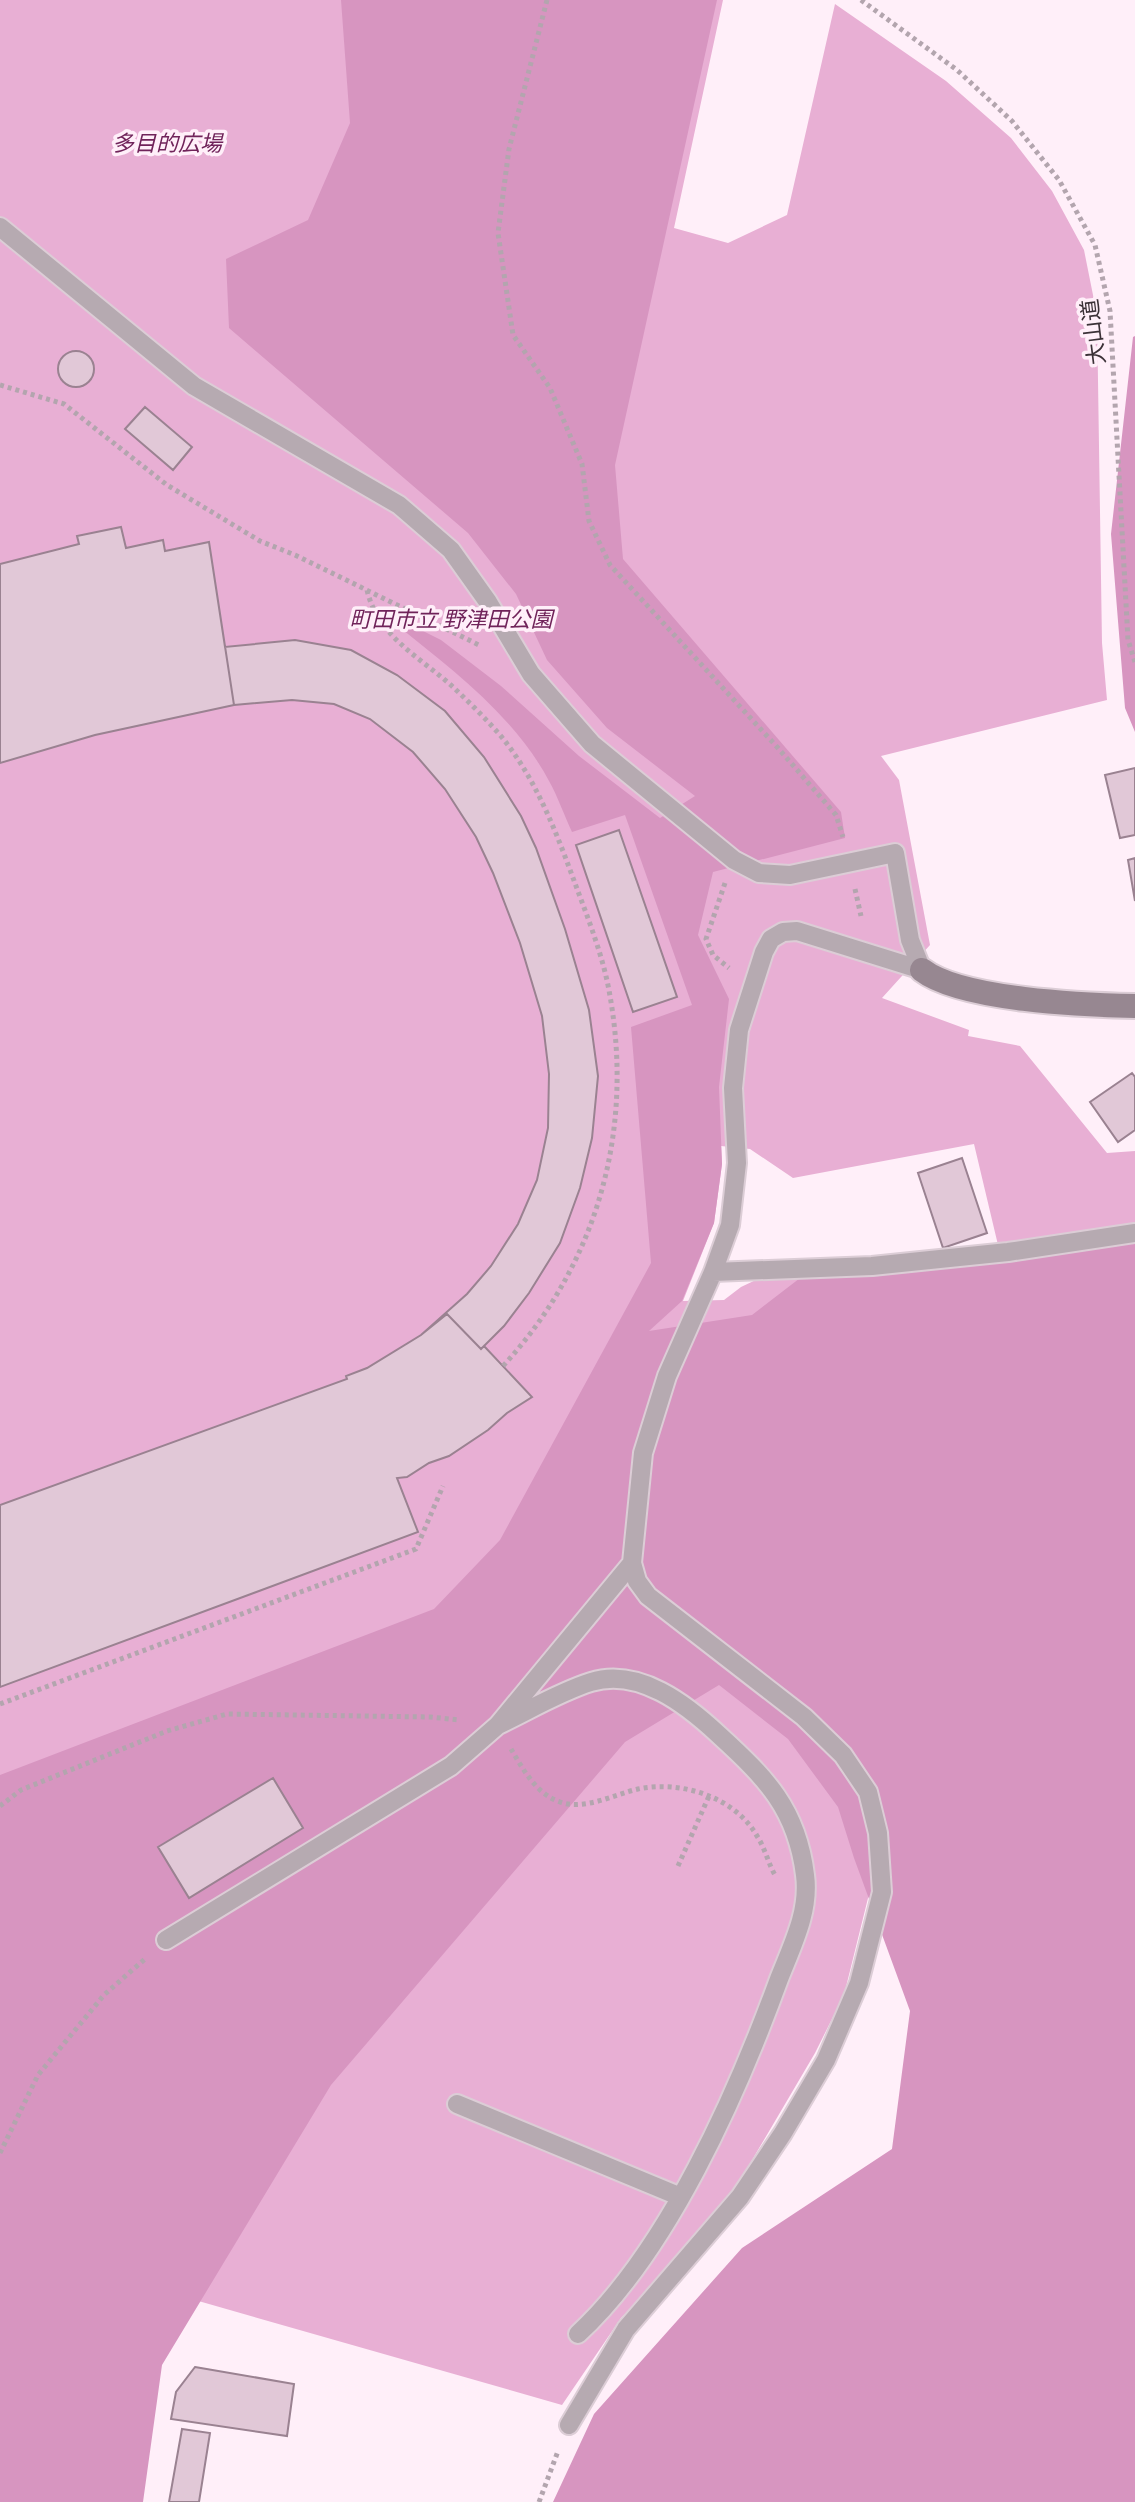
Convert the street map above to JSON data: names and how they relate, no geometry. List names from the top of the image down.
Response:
{
  "streets": {
    "path": ["大山道"]
  },
  "parks": ["多目的広場", "町田市立 野津田公園"]
}
